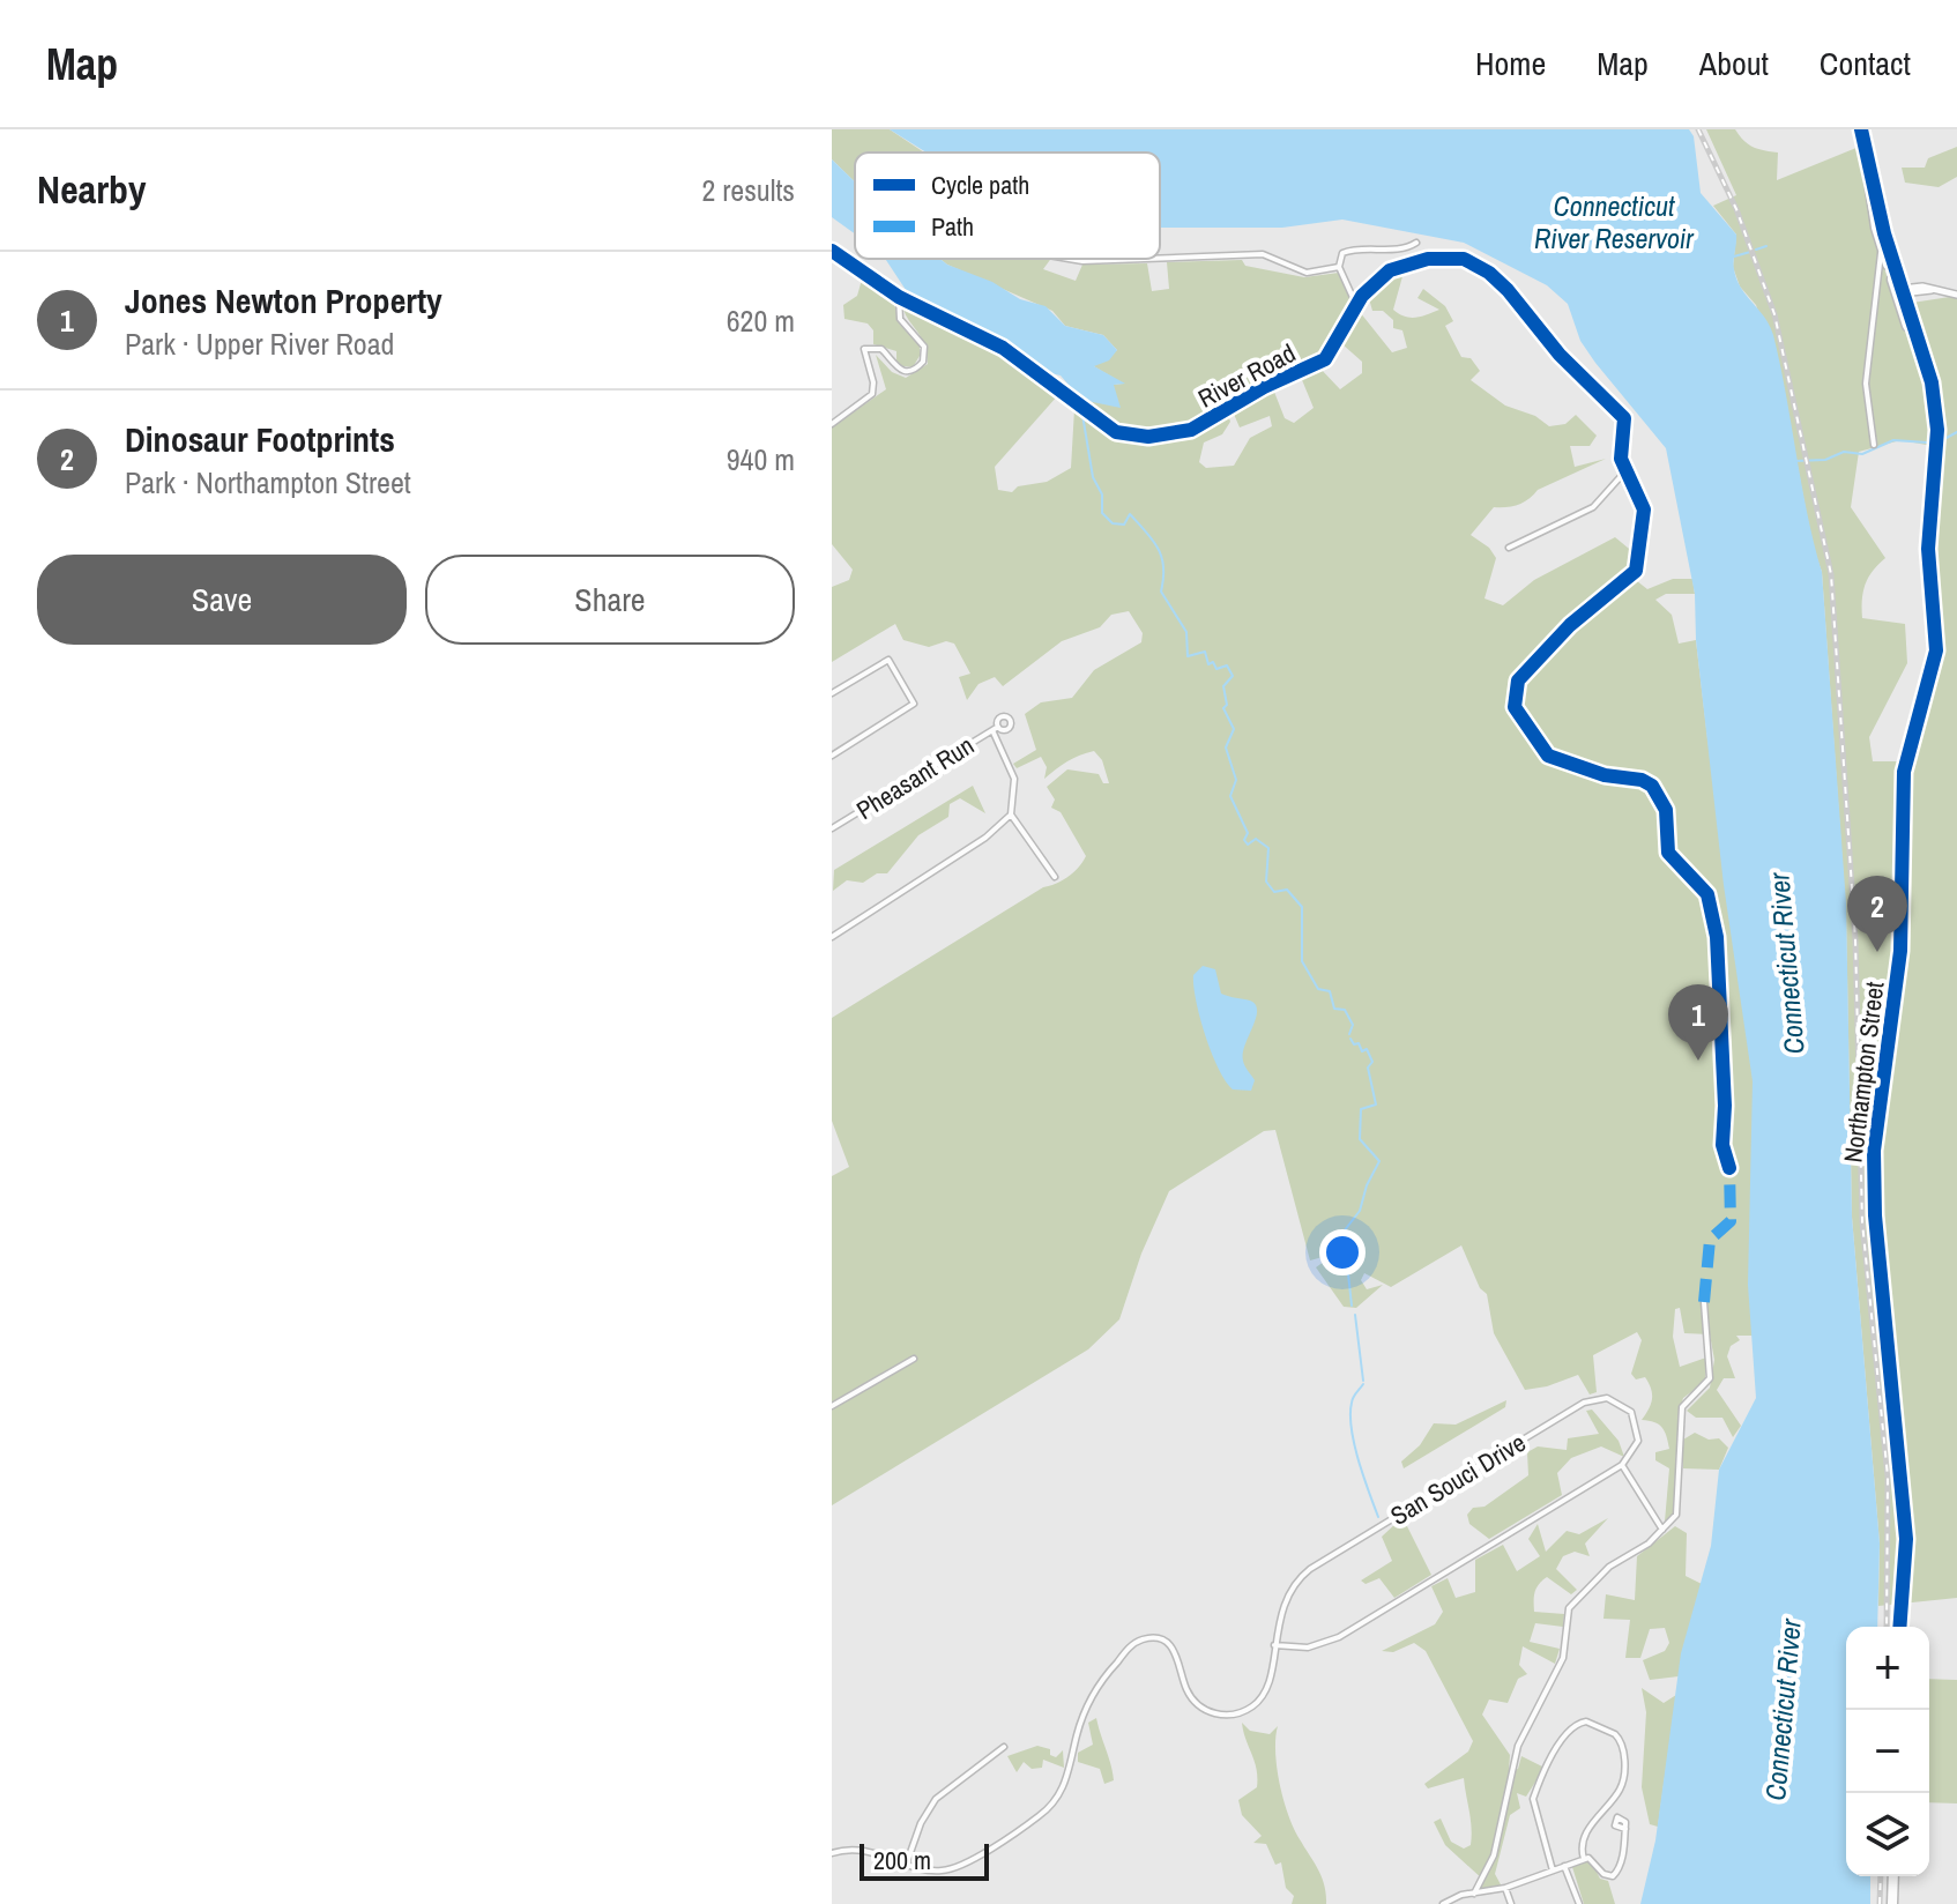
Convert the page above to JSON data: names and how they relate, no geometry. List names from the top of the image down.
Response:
{
  "streets": {
    "main road": ["Northampton Street"],
    "street": ["River Road", "Pheasant Run", "San Souci Drive"]
  },
  "water": ["Connecticut River Reservoir", "Connecticut River"],
  "legend": ["Cycle path", "Path"],
  "scale_bar": "200 m",
  "page": {
    "header": "Map",
    "nav": [
      "Home",
      "Map",
      "About",
      "Contact"
    ],
    "heading": ["Nearby", "2 results"],
    "list": [
      {
        "mark": "1",
        "name": "Jones Newton Property",
        "note": "Park · Upper River Road",
        "value": "620 m"
      },
      {
        "mark": "2",
        "name": "Dinosaur Footprints",
        "note": "Park · Northampton Street",
        "value": "940 m"
      }
    ],
    "buttons": ["Save", "Share"],
    "pins": ["2", "1"],
    "map_buttons": ["+", "−"],
    "scale": "200 m"
  }
}
